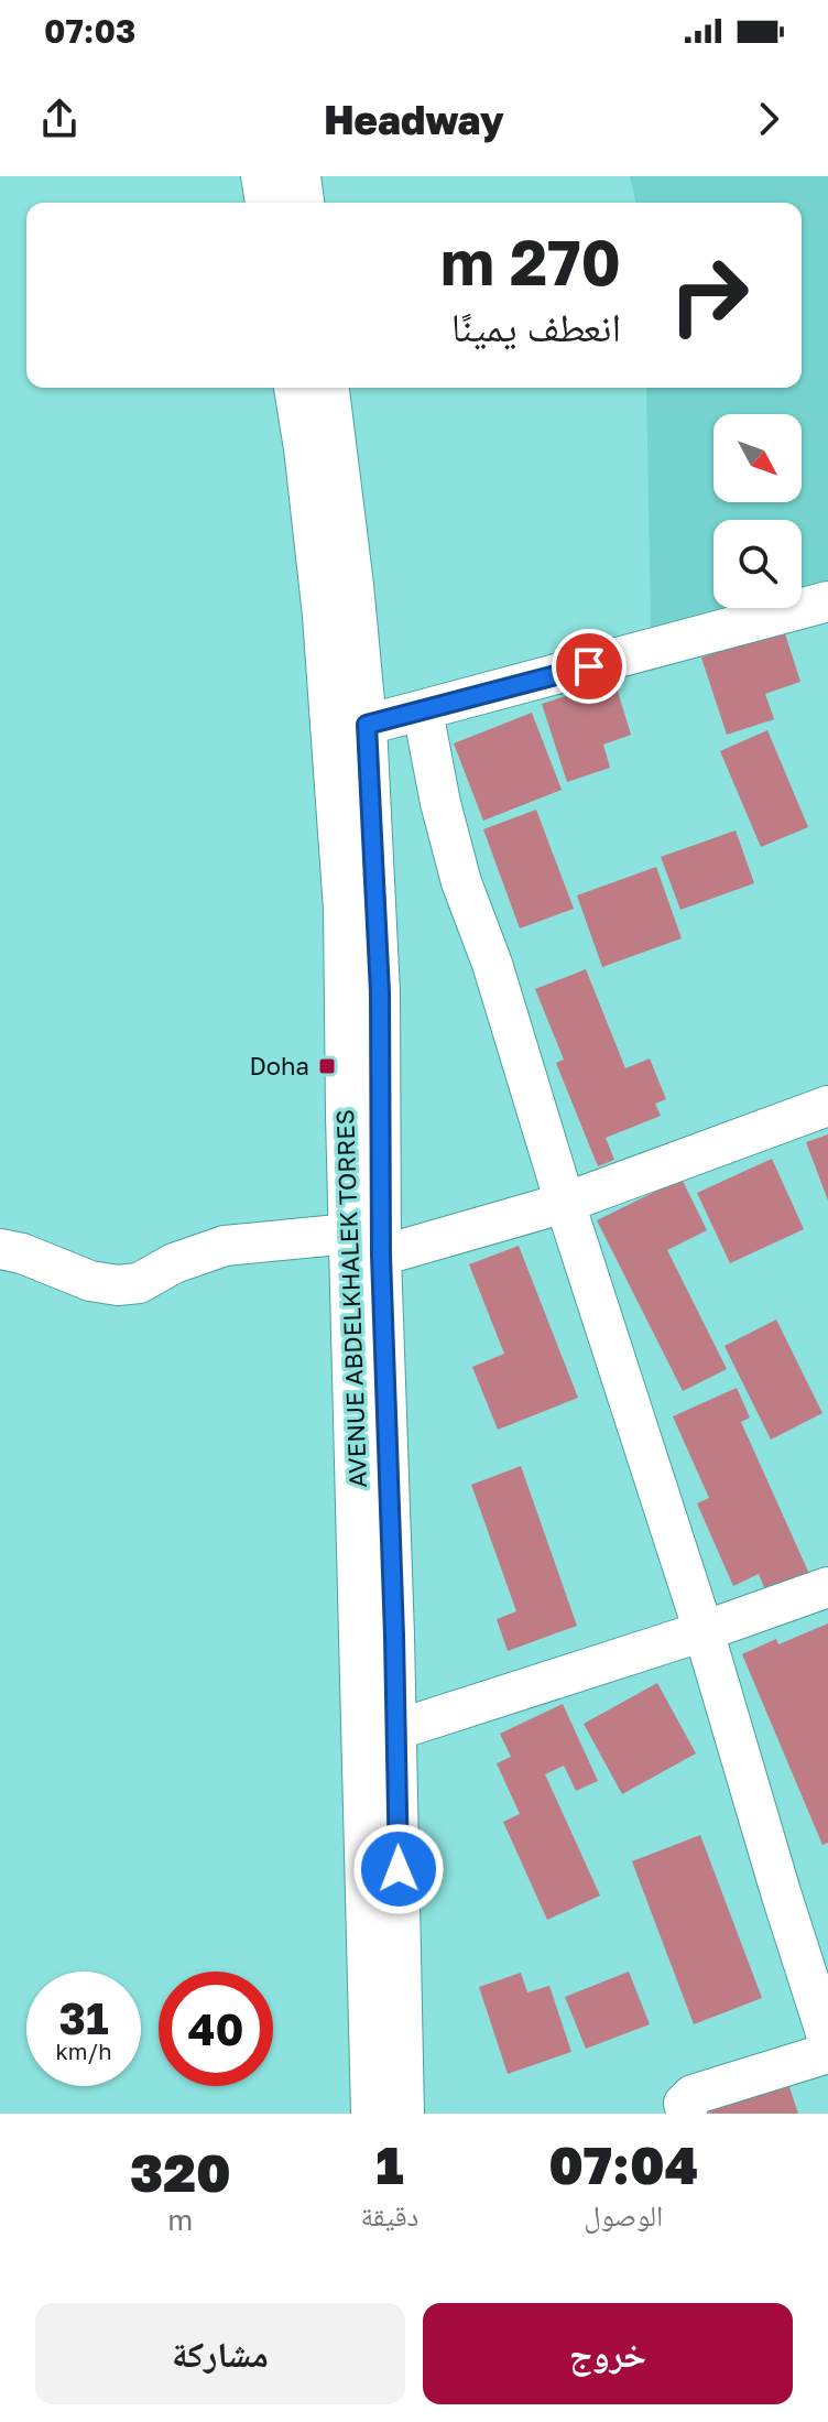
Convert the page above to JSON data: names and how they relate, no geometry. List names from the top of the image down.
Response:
{
  "streets": {
    "street": ["AVENUE ABDELKHALEK TORRES"]
  },
  "places": {
    "transit": ["Doha"]
  },
  "north": "bottom right",
  "page": {
    "status": "07:03",
    "header": "Headway",
    "turn": ["270 m", "انعطف يمينًا"],
    "speed": "31 km/h",
    "limit": "40",
    "eta": [
      "07:04",
      "الوصول",
      "1",
      "دقيقة",
      "320",
      "m"
    ],
    "buttons": ["خروج", "مشاركة"]
  }
}
